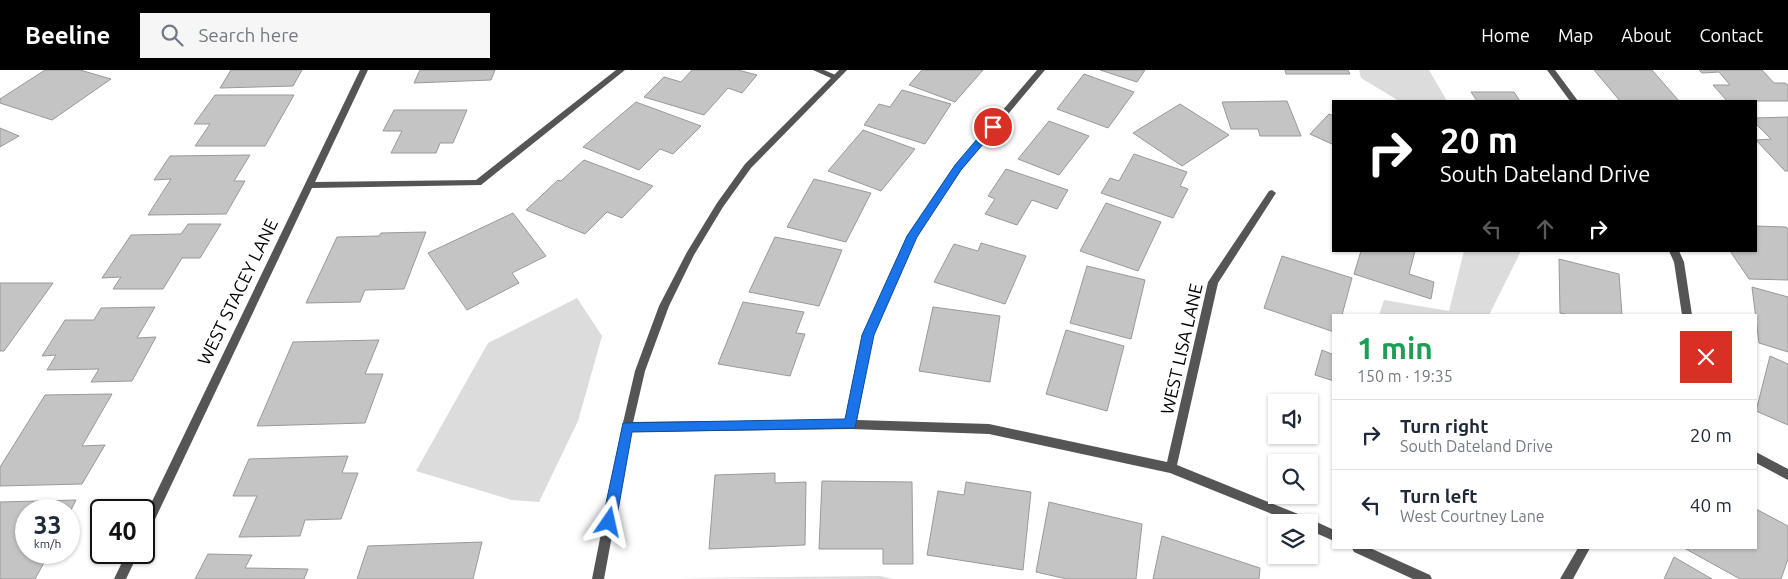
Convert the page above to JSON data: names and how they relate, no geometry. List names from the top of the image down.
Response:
{
  "streets": {
    "street": ["WEST STACEY LANE", "WEST LISA LANE"]
  },
  "page": {
    "header": "Beeline",
    "search": "Search here",
    "nav": [
      "Home",
      "Map",
      "About",
      "Contact"
    ],
    "turn": ["20 m", "South Dateland Drive"],
    "heading": ["1 min", "150 m · 19:35"],
    "list": [
      {
        "name": "Turn right",
        "note": "South Dateland Drive",
        "value": "20 m"
      },
      {
        "name": "Turn left",
        "note": "West Courtney Lane",
        "value": "40 m"
      }
    ],
    "speed": "33 km/h",
    "limit": "40"
  }
}
